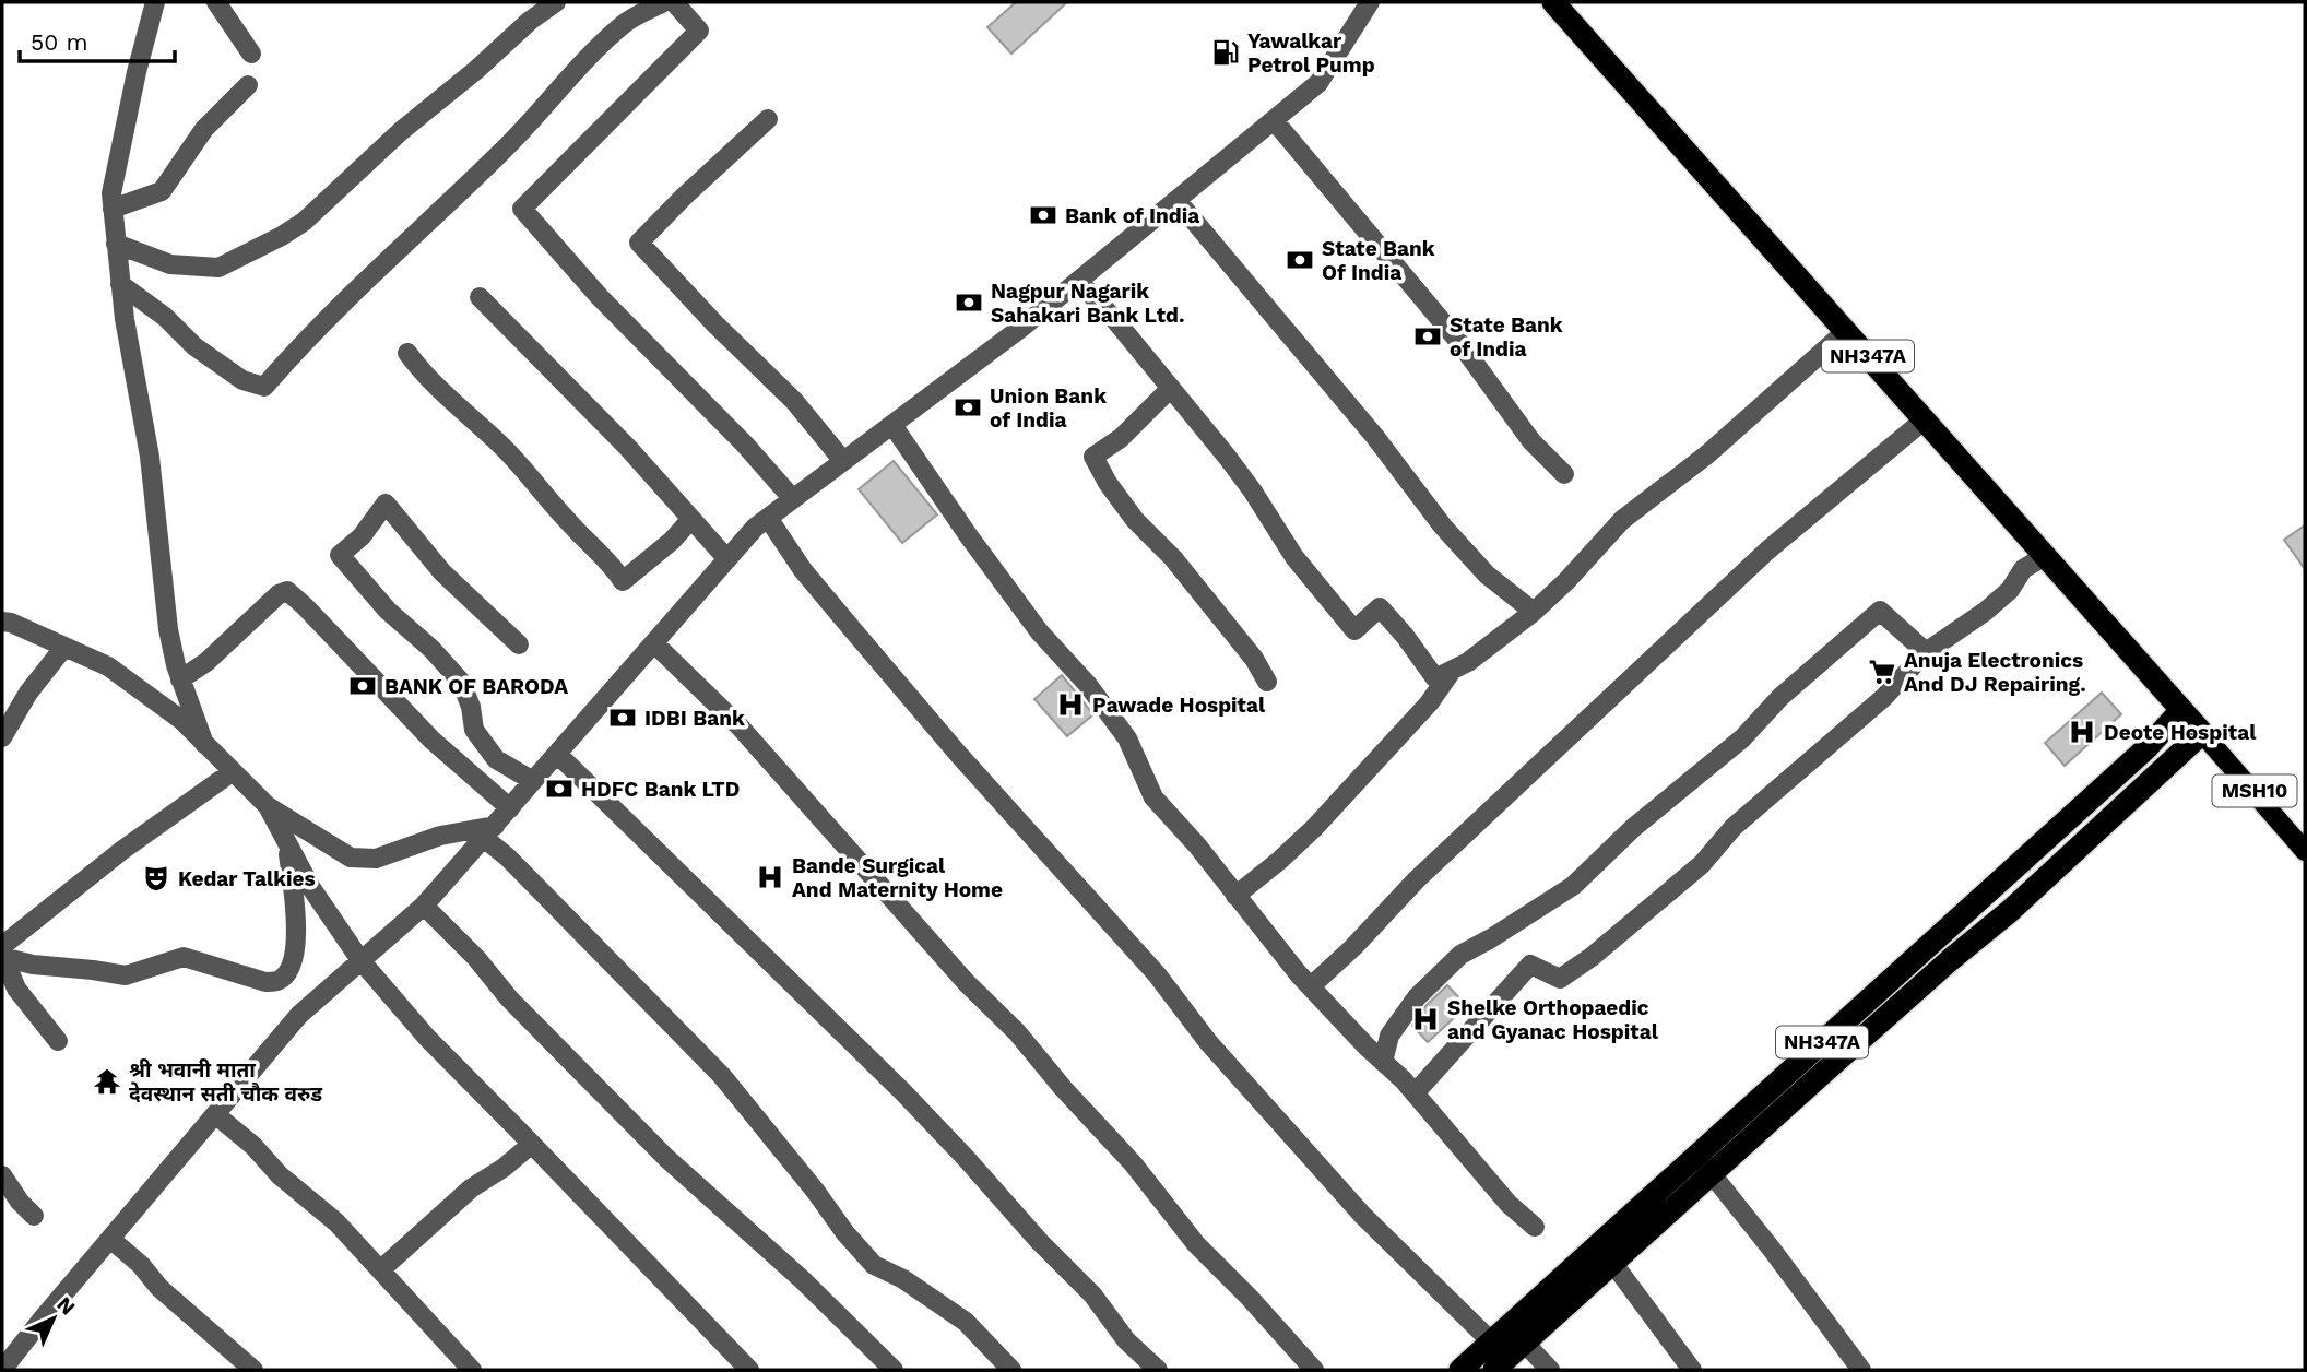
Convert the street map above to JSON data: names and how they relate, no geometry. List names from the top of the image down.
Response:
{
  "streets": {
    "highway": ["NH347A"],
    "main road": ["MSH10"]
  },
  "places": {
    "fuel station": ["Yawalkar Petrol Pump"],
    "bank": [
      "Bank of India",
      "State Bank Of India",
      "Nagpur Nagarik Sahakari Bank Ltd.",
      "State Bank of India",
      "Union Bank of India",
      "BANK OF BARODA",
      "IDBI Bank",
      "HDFC Bank LTD"
    ],
    "supermarket": ["Anuja Electronics And DJ Repairing."],
    "hospital": [
      "Pawade Hospital",
      "Deote Hospital",
      "Bande Surgical And Maternity Home",
      "Shelke Orthopaedic and Gyanac Hospital"
    ],
    "theatre": ["Kedar Talkies"],
    "temple": ["श्री भवानी माता देवस्थान सती चौक वरुड"]
  },
  "scale_bar": "50 m",
  "north": "top right"
}
